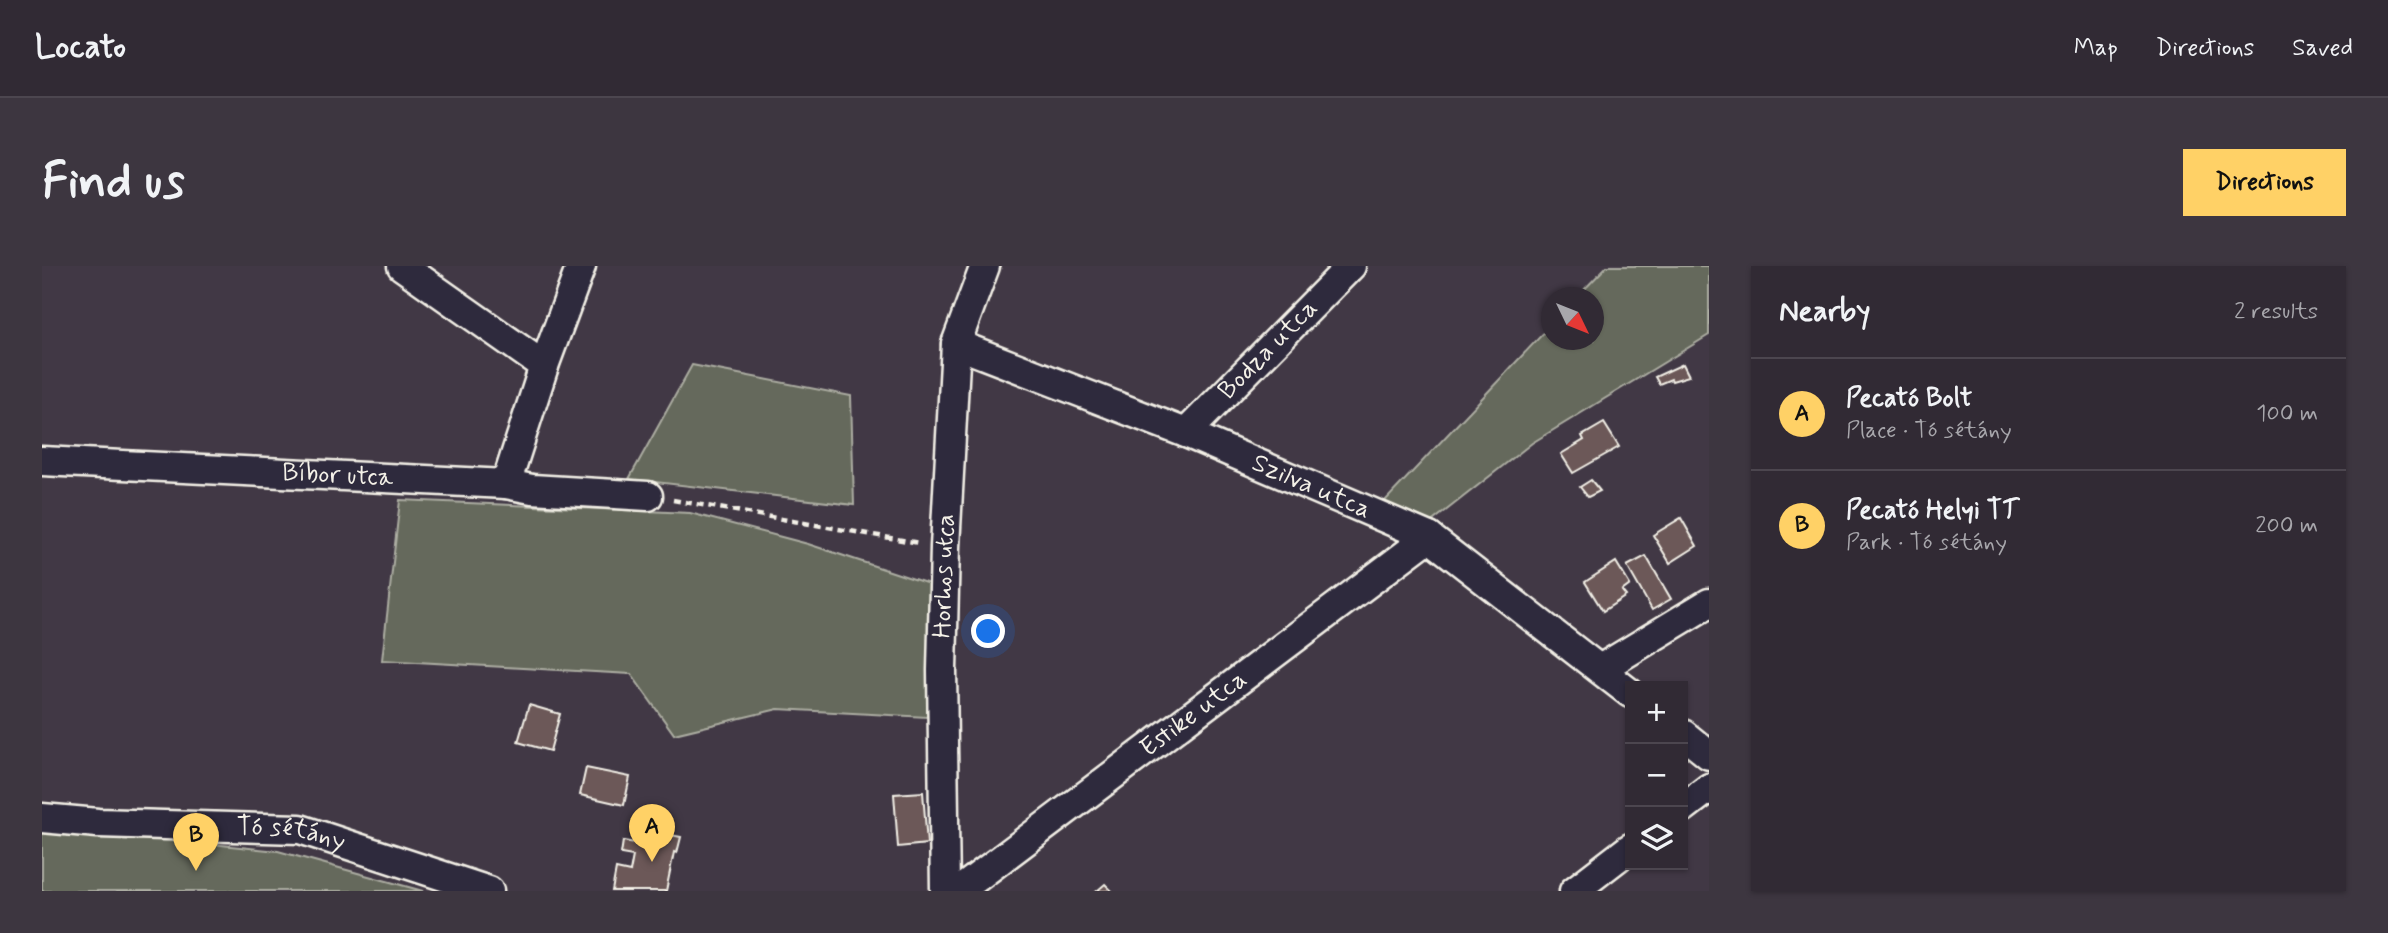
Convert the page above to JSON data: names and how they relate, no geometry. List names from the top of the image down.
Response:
{
  "streets": {
    "street": [
      "Bodza utca",
      "Bíbor utca",
      "Szilva utca",
      "Horhos utca",
      "Estike utca",
      "Tó sétány"
    ]
  },
  "crossings": [
    ["Bodza utca", "Szilva utca"],
    ["Szilva utca", "Horhos utca"],
    ["Szilva utca", "Estike utca"]
  ],
  "north": "bottom right",
  "page": {
    "header": "Locato",
    "nav": ["Map", "Directions", "Saved"],
    "buttons": "Directions",
    "title": "Find us",
    "heading": ["Nearby", "2 results"],
    "list": [
      {
        "mark": "A",
        "name": "Pecató Bolt",
        "note": "Place · Tó sétány",
        "value": "100 m"
      },
      {
        "mark": "B",
        "name": "Pecató Helyi TT",
        "note": "Park · Tó sétány",
        "value": "200 m"
      }
    ],
    "map_buttons": ["+", "−"],
    "pins": ["A", "B"]
  }
}
